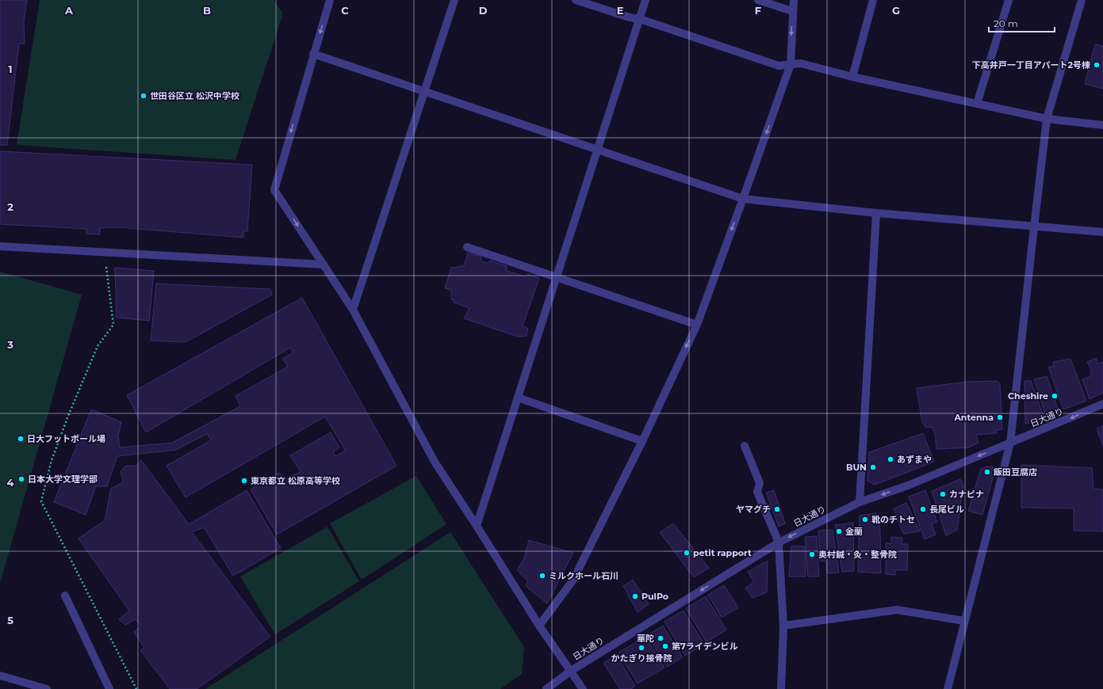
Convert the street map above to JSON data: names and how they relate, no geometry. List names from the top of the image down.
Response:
{
  "streets": {
    "street": ["日大通り"]
  },
  "one_way": ["日大通り"],
  "places": [
    "下高井戸一丁目アパート2号棟",
    "世田谷区立 松沢中学校",
    "Cheshire",
    "Antenna",
    "日大フットボール場",
    "あずまや",
    "BUN",
    "飯田豆腐店",
    "日本大学文理学部",
    "東京都立 松原高等学校",
    "カナピナ",
    "ヤマグチ",
    "長尾ビル",
    "靴のチトセ",
    "金蘭",
    "petit rapport",
    "奥村鍼・灸・整骨院",
    "ミルクホール石川",
    "PulPo",
    "華陀",
    "第7ライデンビル",
    "かたぎり接骨院"
  ],
  "scale_bar": "20 m",
  "grid": {
    "columns": [
      "A",
      "B",
      "C",
      "D",
      "E",
      "F",
      "G"
    ],
    "rows": [
      "1",
      "2",
      "3",
      "4",
      "5"
    ]
  }
}
